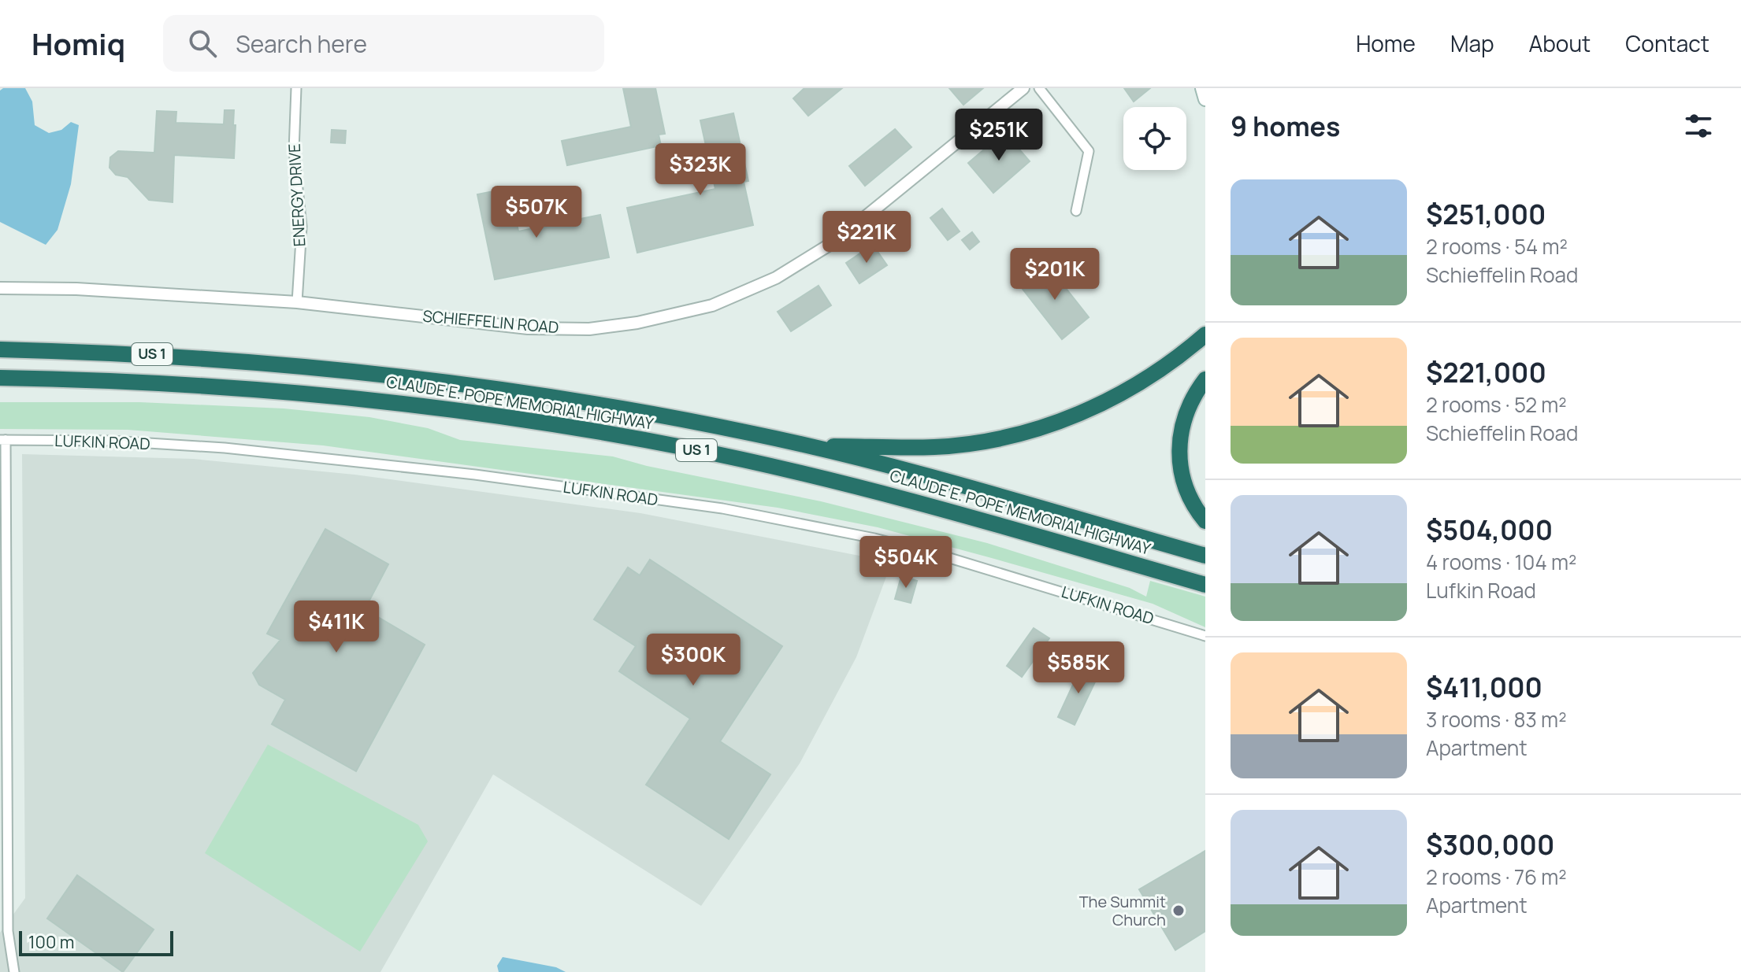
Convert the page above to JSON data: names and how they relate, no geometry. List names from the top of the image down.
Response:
{
  "streets": {
    "highway": ["US 1", "CLAUDE E. POPE MEMORIAL HIGHWAY"],
    "street": ["ENERGY DRIVE", "SCHIEFFELIN ROAD", "LUFKIN ROAD"]
  },
  "crossings": [
    ["ENERGY DRIVE", "SCHIEFFELIN ROAD"]
  ],
  "places": ["The Summit Church"],
  "scale_bar": "100 m",
  "page": {
    "header": "Homiq",
    "search": "Search here",
    "nav": [
      "Home",
      "Map",
      "About",
      "Contact"
    ],
    "heading": "9 homes",
    "price": [
      "$251K",
      "$323K",
      "$507K",
      "$221K",
      "$201K",
      "$504K",
      "$411K",
      "$300K",
      "$585K"
    ],
    "list": [
      {
        "name": "$251,000",
        "note": "2 rooms · 54 m² · Schieffelin Road"
      },
      {
        "name": "$221,000",
        "note": "2 rooms · 52 m² · Schieffelin Road"
      },
      {
        "name": "$504,000",
        "note": "4 rooms · 104 m² · Lufkin Road"
      },
      {
        "name": "$411,000",
        "note": "3 rooms · 83 m² · Apartment"
      },
      {
        "name": "$300,000",
        "note": "2 rooms · 76 m² · Apartment"
      }
    ],
    "scale": "100 m"
  }
}
